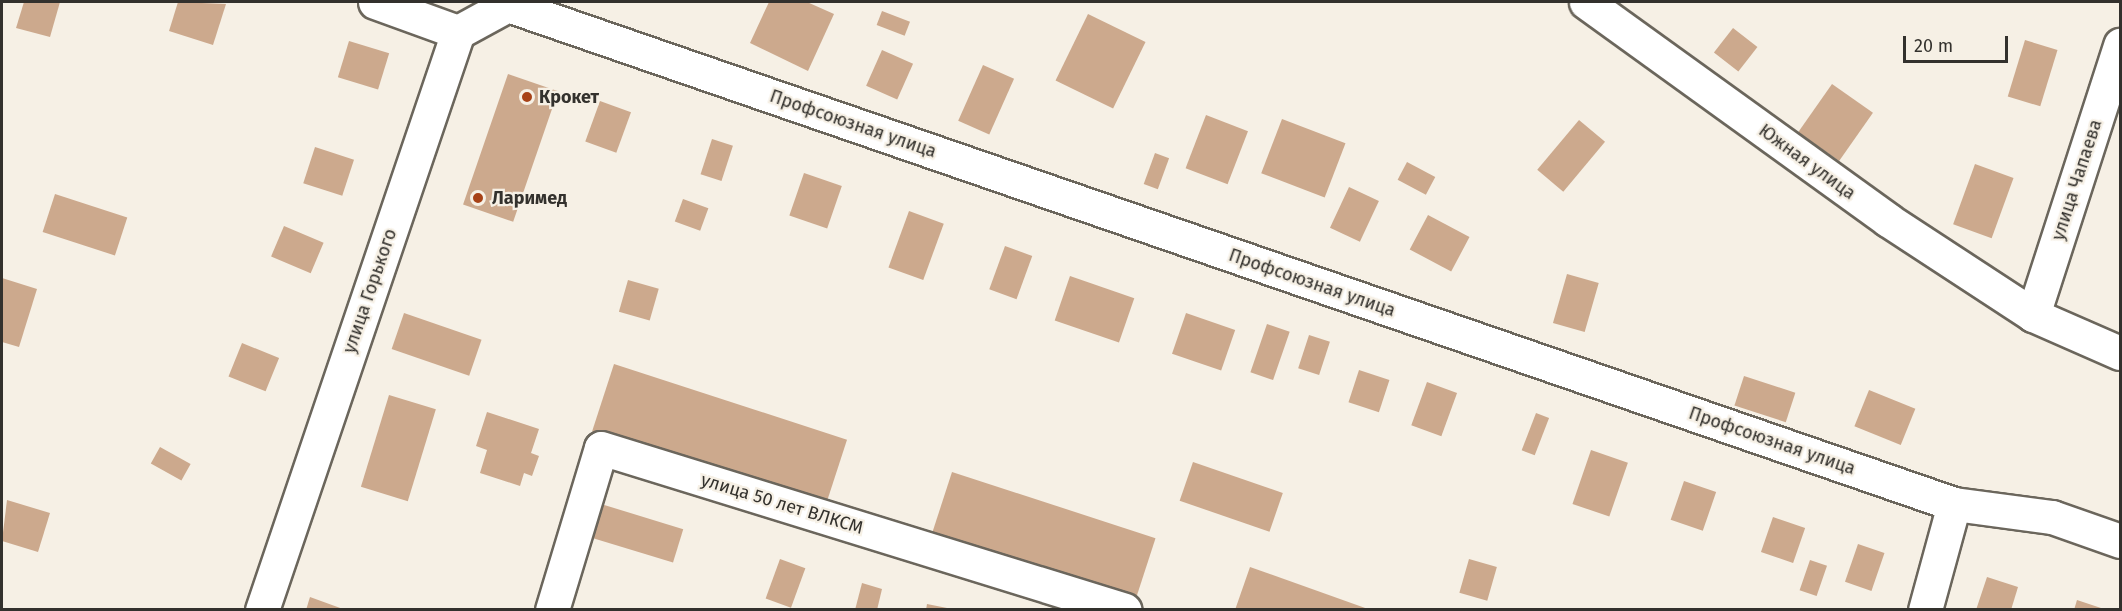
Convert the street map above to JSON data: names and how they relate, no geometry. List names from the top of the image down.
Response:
{
  "streets": {
    "street": [
      "Профсоюзная улица",
      "Южная улица",
      "улица Чапаева",
      "улица Горького",
      "улица 50 лет ВЛКСМ"
    ]
  },
  "crossings": [
    ["Южная улица", "улица Чапаева"]
  ],
  "places": ["Крокет", "Ларимед"],
  "scale_bar": "20 m"
}
